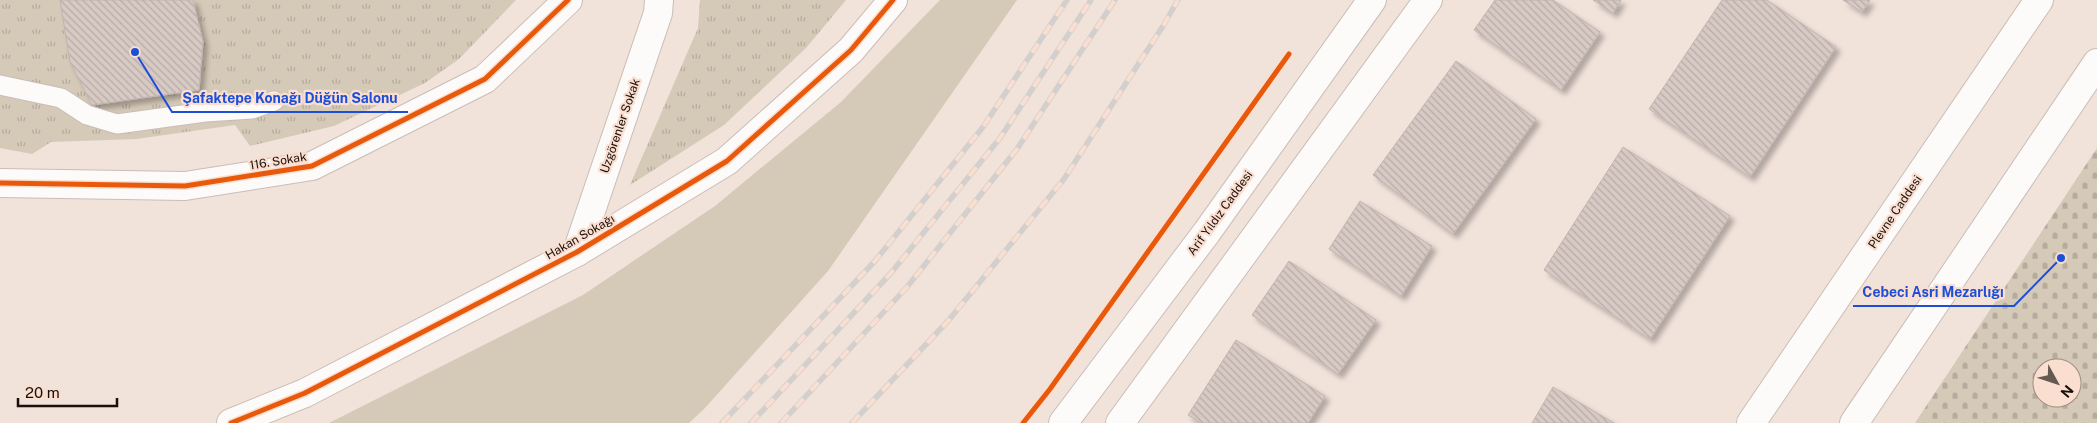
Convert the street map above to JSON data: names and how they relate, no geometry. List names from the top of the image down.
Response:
{
  "streets": {
    "main road": [
      "Uzgörenler Sokak",
      "116. Sokak",
      "Plevne Caddesi",
      "Arif Yıldız Caddesi",
      "Hakan Sokağı"
    ]
  },
  "crossings": [
    ["Uzgörenler Sokak", "Hakan Sokağı"]
  ],
  "places": ["Şafaktepe Konağı Düğün Salonu", "Cebeci Asri Mezarlığı"],
  "scale_bar": "20 m",
  "north": "bottom right"
}
